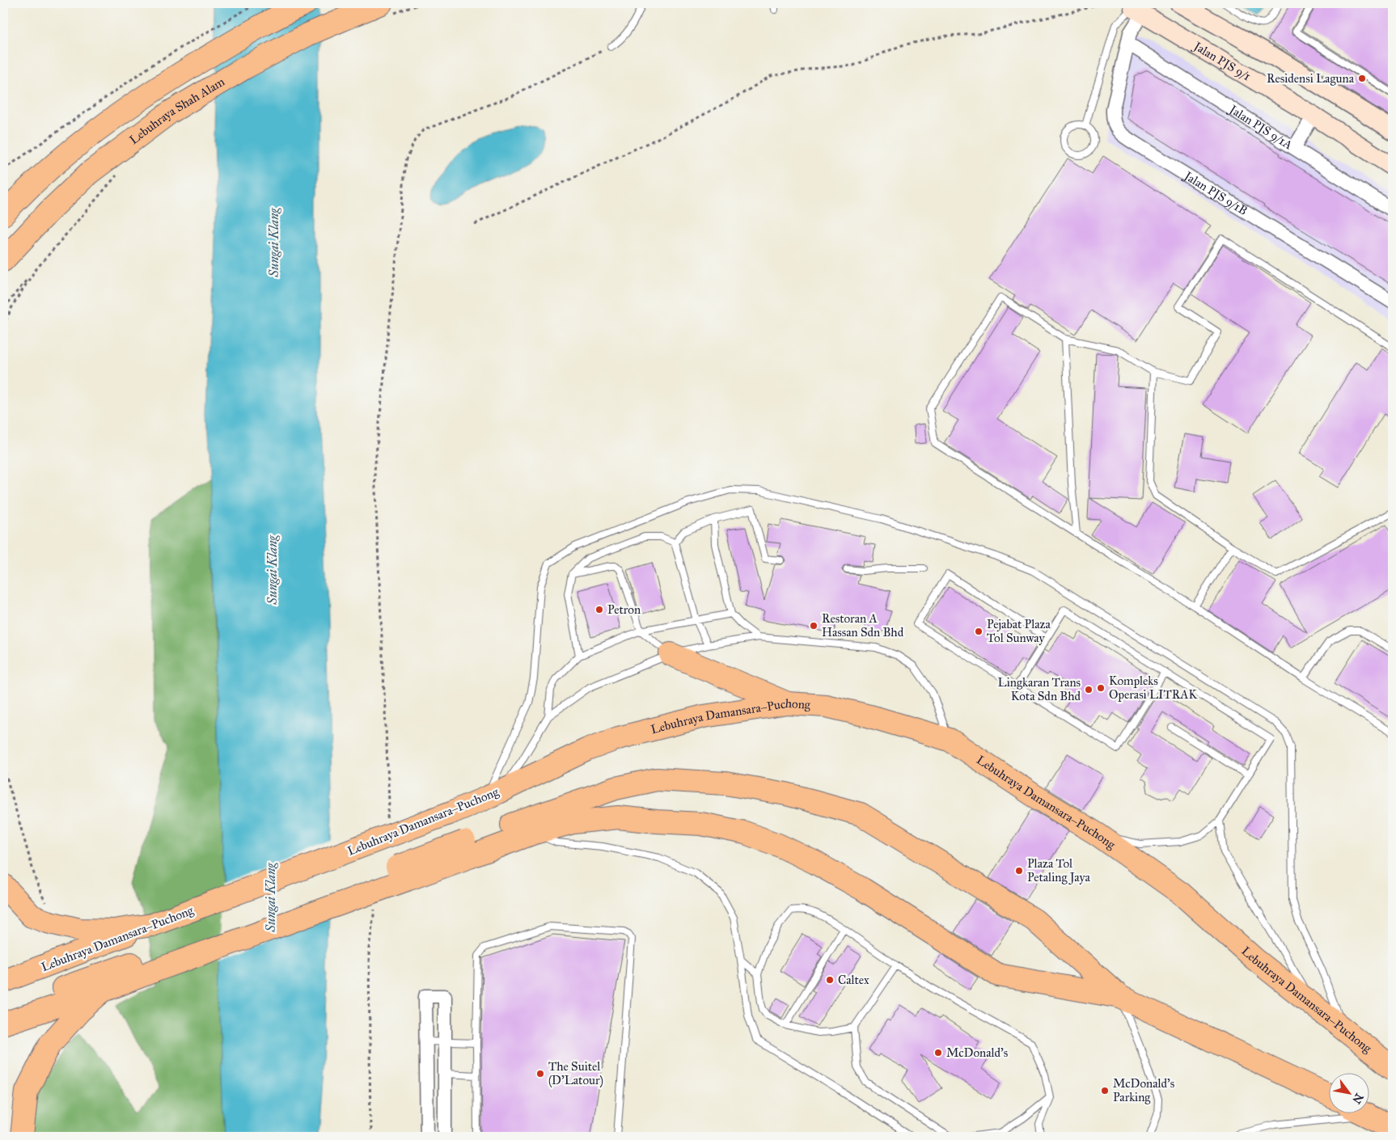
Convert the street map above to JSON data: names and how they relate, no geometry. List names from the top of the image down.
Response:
{
  "streets": {
    "highway": ["Lebuhraya Shah Alam", "Lebuhraya Damansara–Puchong"],
    "street": ["Jalan PJS 9/1", "Jalan PJS 9/1A", "Jalan PJS 9/1B"]
  },
  "crossings": [
    ["Jalan PJS 9/1", "Jalan PJS 9/1B"],
    ["Jalan PJS 9/1A", "Jalan PJS 9/1B"]
  ],
  "water": ["Sungai Klang"],
  "places": [
    "Residensi Laguna",
    "Petron",
    "Restoran A Hassan Sdn Bhd",
    "Pejabat Plaza Tol Sunway",
    "Kompleks Operasi LITRAK",
    "Lingkaran Trans Kota Sdn Bhd",
    "Plaza Tol Petaling Jaya",
    "Caltex",
    "McDonald's",
    "The Suitel (D'Latour)",
    "McDonald's Parking"
  ],
  "north": "bottom right"
}
